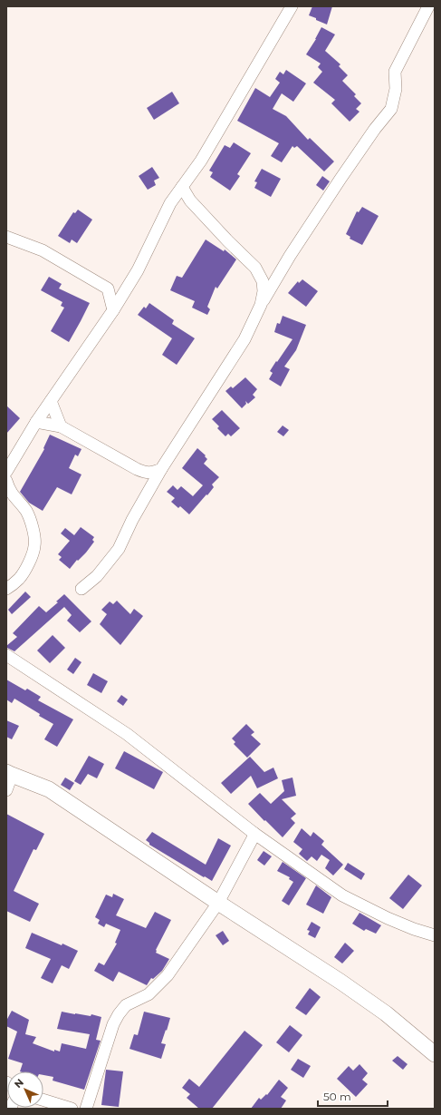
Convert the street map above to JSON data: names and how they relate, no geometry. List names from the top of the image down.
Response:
{
  "scale_bar": "50 m",
  "north": "top left"
}
